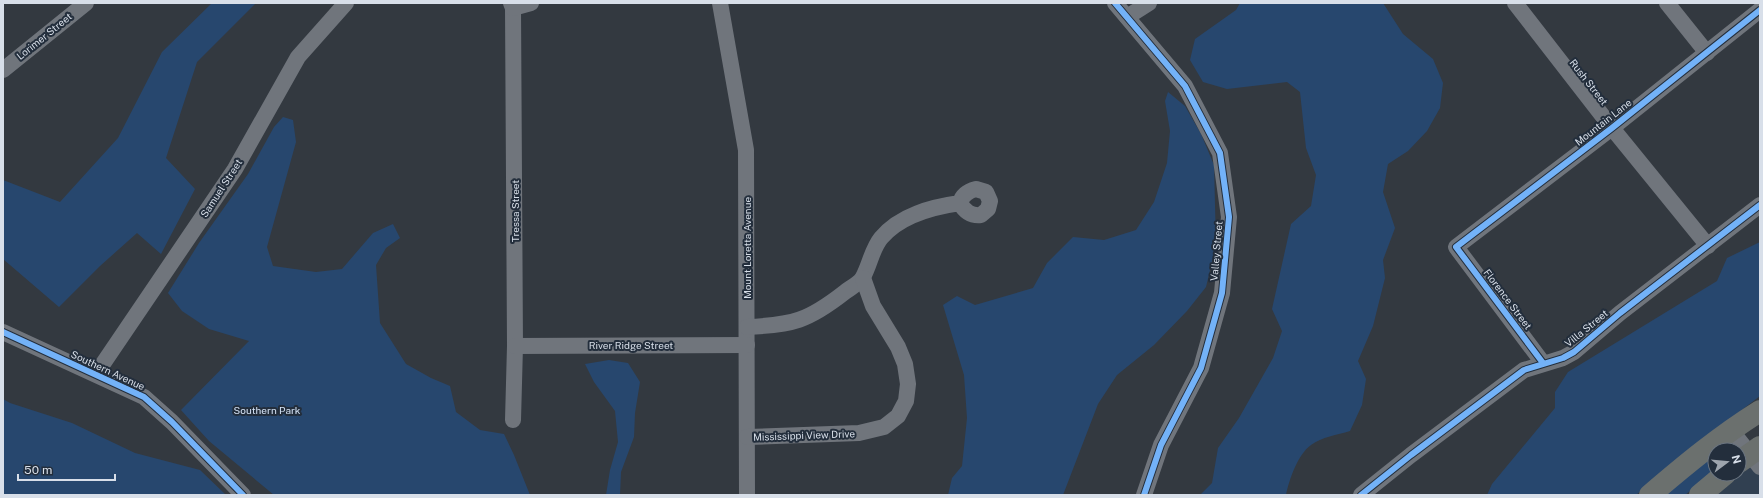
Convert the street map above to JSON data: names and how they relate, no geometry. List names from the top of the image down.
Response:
{
  "streets": {
    "street": [
      "Lorimer Street",
      "Rush Street",
      "Mountain Lane",
      "Samuel Street",
      "Tressa Street",
      "Mount Loretta Avenue",
      "Valley Street",
      "Florence Street",
      "Villa Street",
      "River Ridge Street",
      "Southern Avenue",
      "Mississippi View Drive"
    ]
  },
  "crossings": [
    ["Rush Street", "Mountain Lane"],
    ["Rush Street", "Villa Street"],
    ["Mountain Lane", "Florence Street"],
    ["Samuel Street", "Southern Avenue"],
    ["Tressa Street", "River Ridge Street"],
    ["Mount Loretta Avenue", "River Ridge Street"],
    ["Mount Loretta Avenue", "Mississippi View Drive"],
    ["Florence Street", "Villa Street"]
  ],
  "parks": ["Southern Park"],
  "scale_bar": "50 m",
  "north": "right"
}
